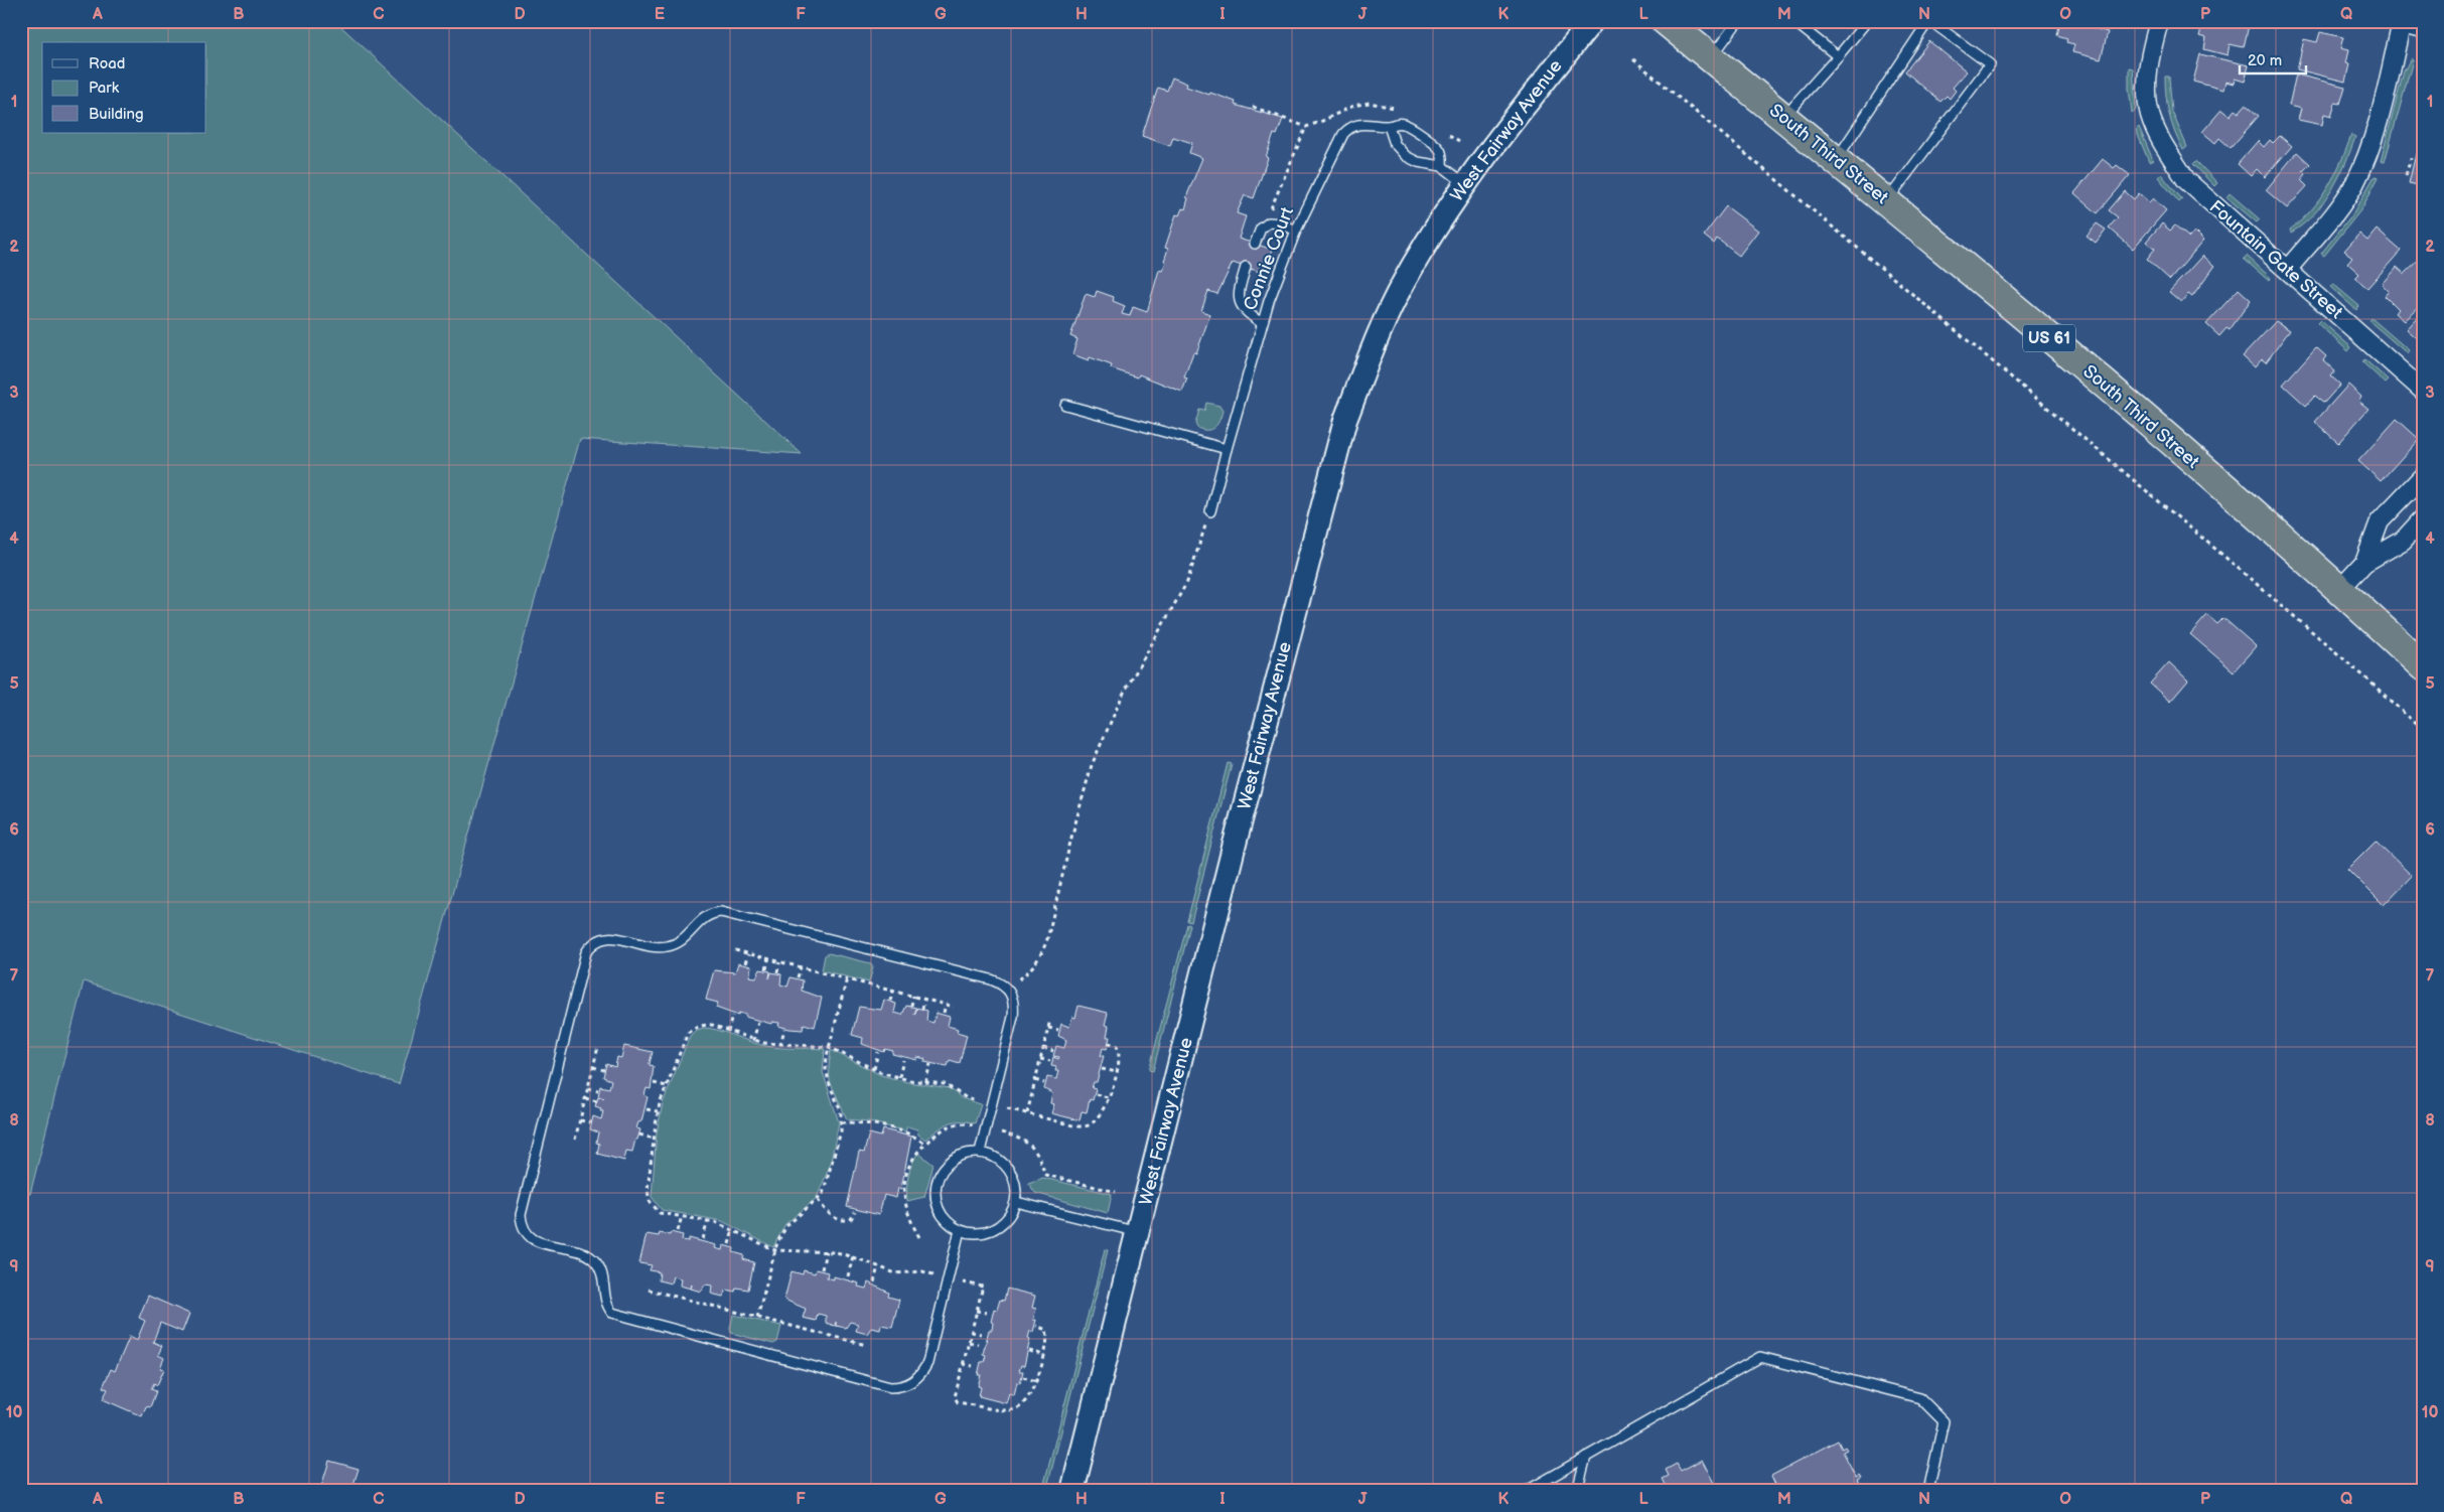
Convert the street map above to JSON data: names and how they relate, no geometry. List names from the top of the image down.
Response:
{
  "streets": {
    "highway": ["South Third Street", "US 61"],
    "street": ["West Fairway Avenue", "Fountain Gate Street"],
    "lane": ["Connie Court"]
  },
  "legend": ["Road", "Park", "Building"],
  "scale_bar": "20 m",
  "grid": {
    "columns": [
      "A",
      "B",
      "C",
      "D",
      "E",
      "F",
      "G",
      "H",
      "I",
      "J",
      "K",
      "L",
      "M",
      "N",
      "O",
      "P",
      "Q"
    ],
    "rows": [
      "1",
      "2",
      "3",
      "4",
      "5",
      "6",
      "7",
      "8",
      "9",
      "10"
    ]
  }
}
